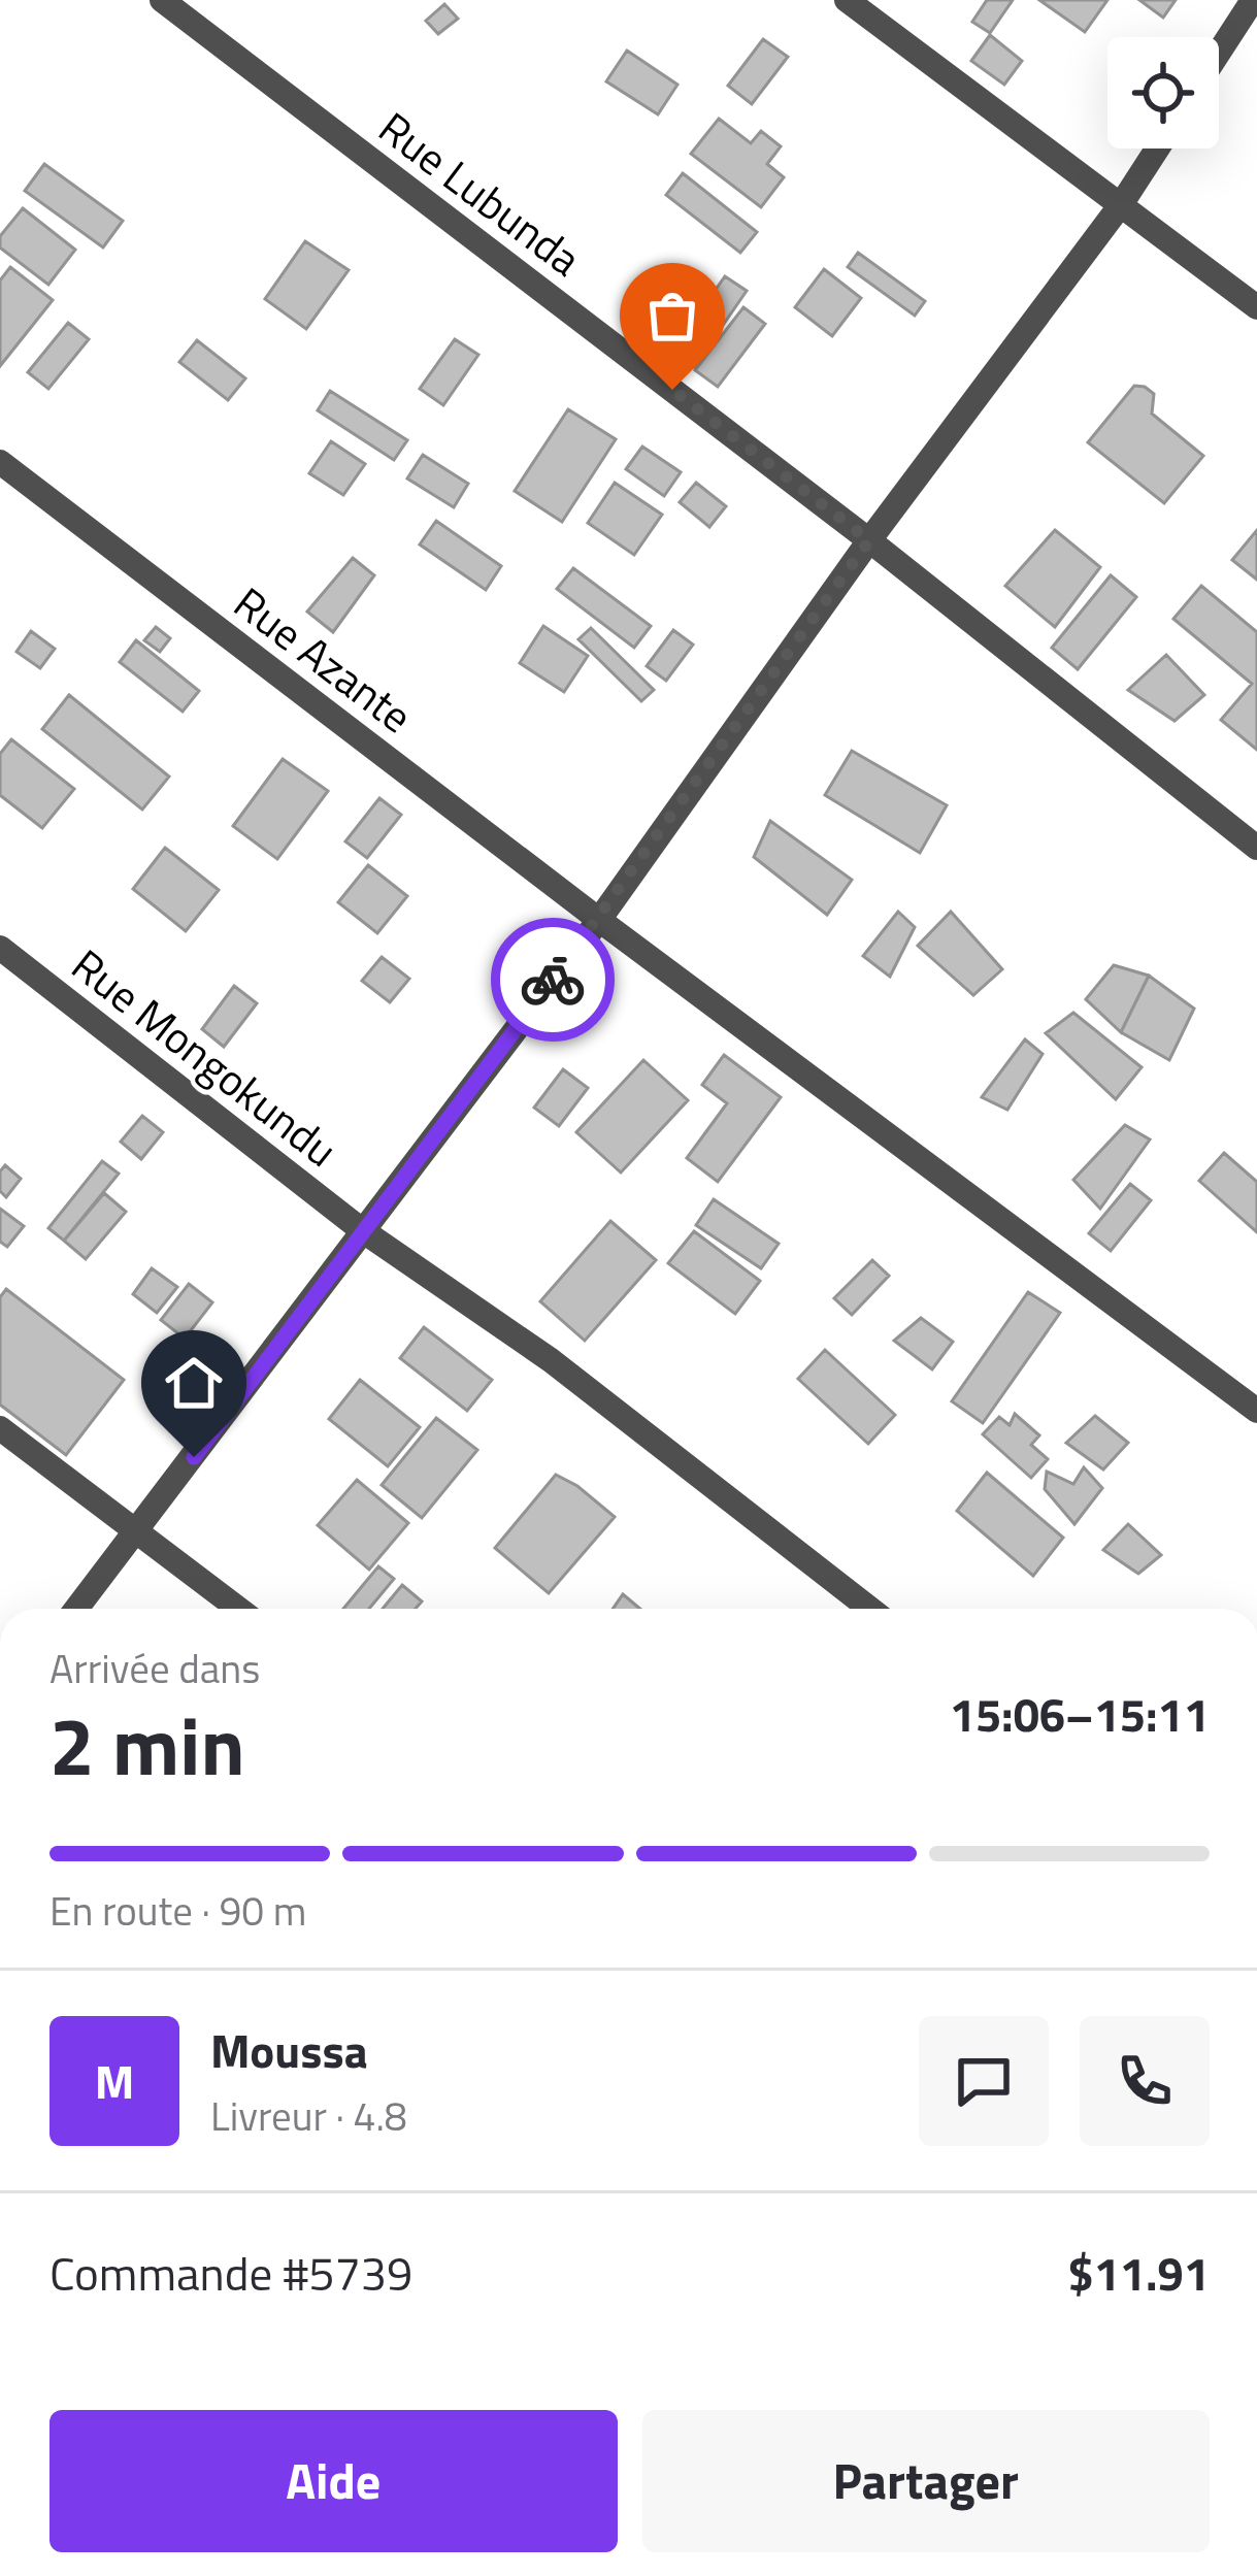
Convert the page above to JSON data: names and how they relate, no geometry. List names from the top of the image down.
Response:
{
  "streets": {
    "street": ["Rue Lubunda", "Rue Azante", "Rue Mongokundu"]
  },
  "page": {
    "heading": ["2 min", "Arrivée dans", "15:06–15:11"],
    "panel": [
      "Moussa",
      "Livreur · 4.8",
      "Commande #5739",
      "$11.91"
    ],
    "bar": "En route · 90 m",
    "round": "M",
    "buttons": ["Aide", "Partager"]
  }
}
